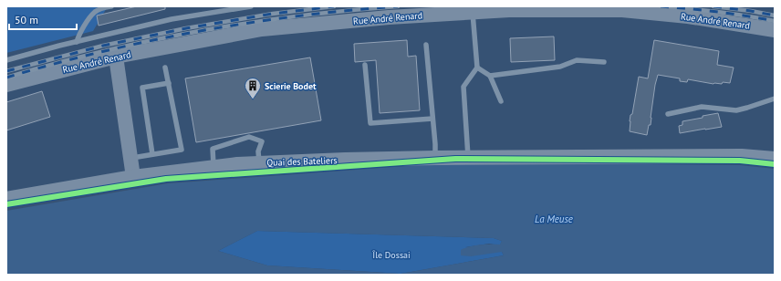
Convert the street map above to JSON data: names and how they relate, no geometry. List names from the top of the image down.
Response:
{
  "streets": {
    "street": ["Rue André Renard", "Quai des Bateliers"]
  },
  "water": ["La Meuse"],
  "parks": ["Île Dossai"],
  "places": {
    "building": ["Scierie Bodet"]
  },
  "scale_bar": "50 m"
}
